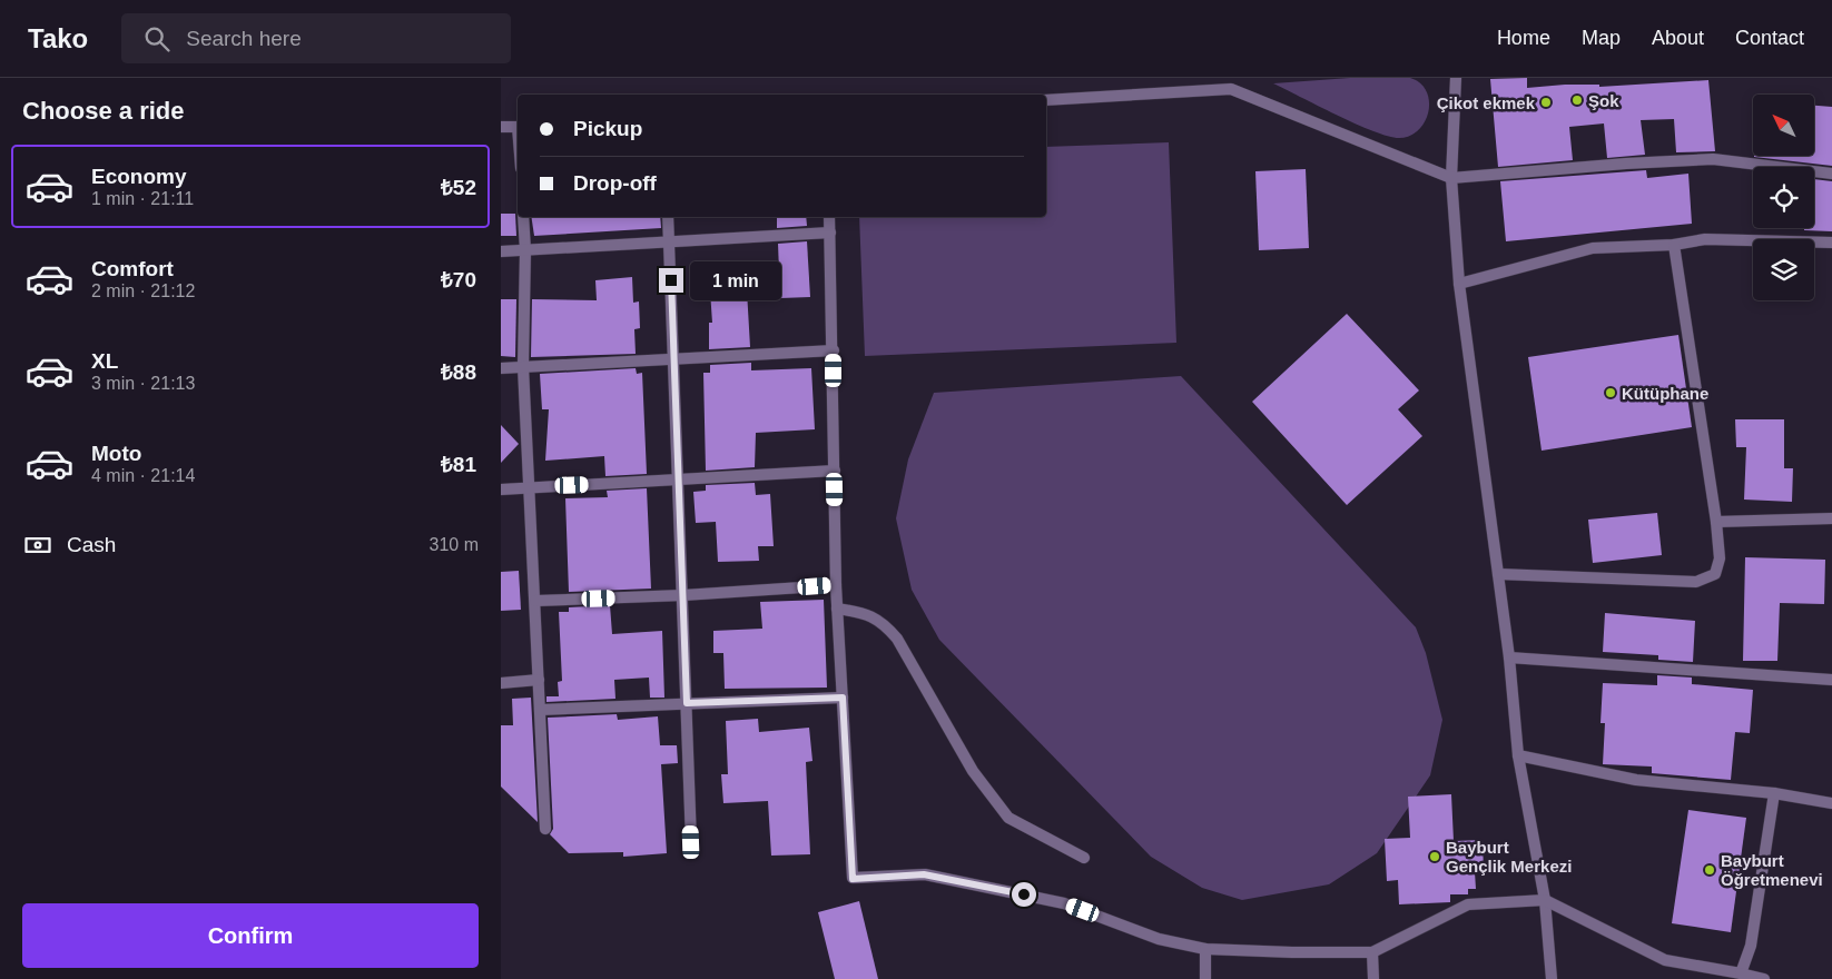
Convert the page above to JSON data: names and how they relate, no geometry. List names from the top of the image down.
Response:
{
  "places": [
    "Şok",
    "Çikot ekmek",
    "Kütüphane",
    "Bayburt Gençlik Merkezi",
    "Bayburt Öğretmenevi"
  ],
  "north": "top left",
  "page": {
    "header": "Tako",
    "search": "Search here",
    "nav": [
      "Home",
      "Map",
      "About",
      "Contact"
    ],
    "heading": "Choose a ride",
    "banner": ["Pickup", "Drop-off"],
    "list": [
      {
        "name": "Economy",
        "note": "1 min · 21:11",
        "value": "₺52"
      },
      {
        "name": "Comfort",
        "note": "2 min · 21:12",
        "value": "₺70"
      },
      {
        "name": "XL",
        "note": "3 min · 21:13",
        "value": "₺88"
      },
      {
        "name": "Moto",
        "note": "4 min · 21:14",
        "value": "₺81"
      }
    ],
    "bubble": "1 min",
    "pay": ["Cash", "310 m"],
    "buttons": "Confirm"
  }
}
